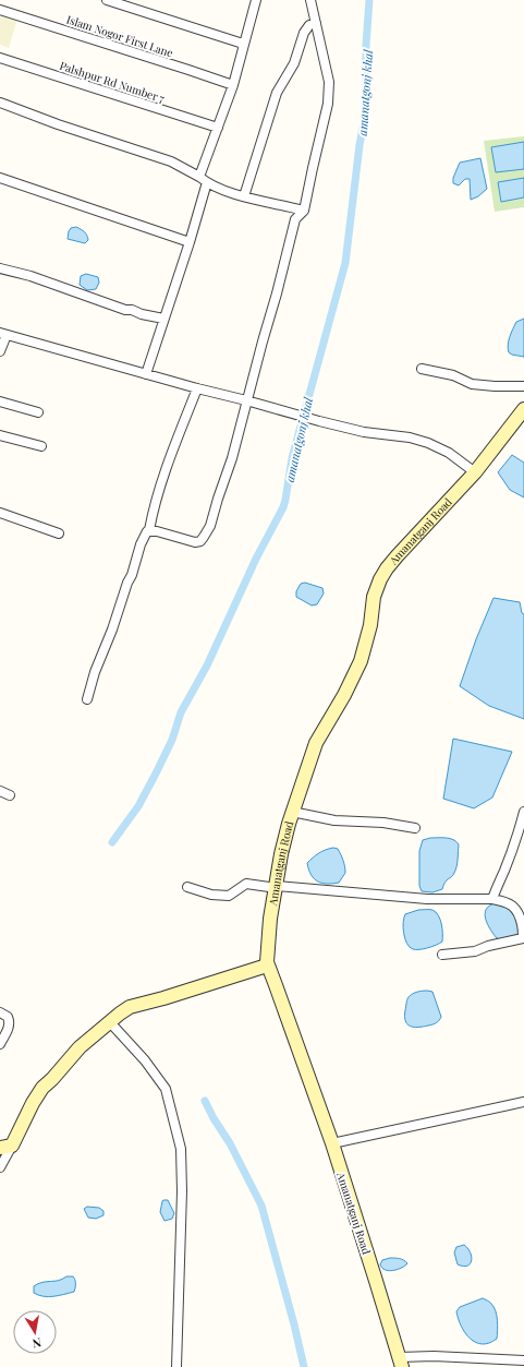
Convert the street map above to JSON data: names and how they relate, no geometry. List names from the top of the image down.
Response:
{
  "streets": {
    "main road": ["Amanatganj Road"],
    "street": ["Islam Nogor First Lane", "Palshpur Rd Number 7"]
  },
  "water": ["amanatgonj khal"],
  "north": "bottom"
}
